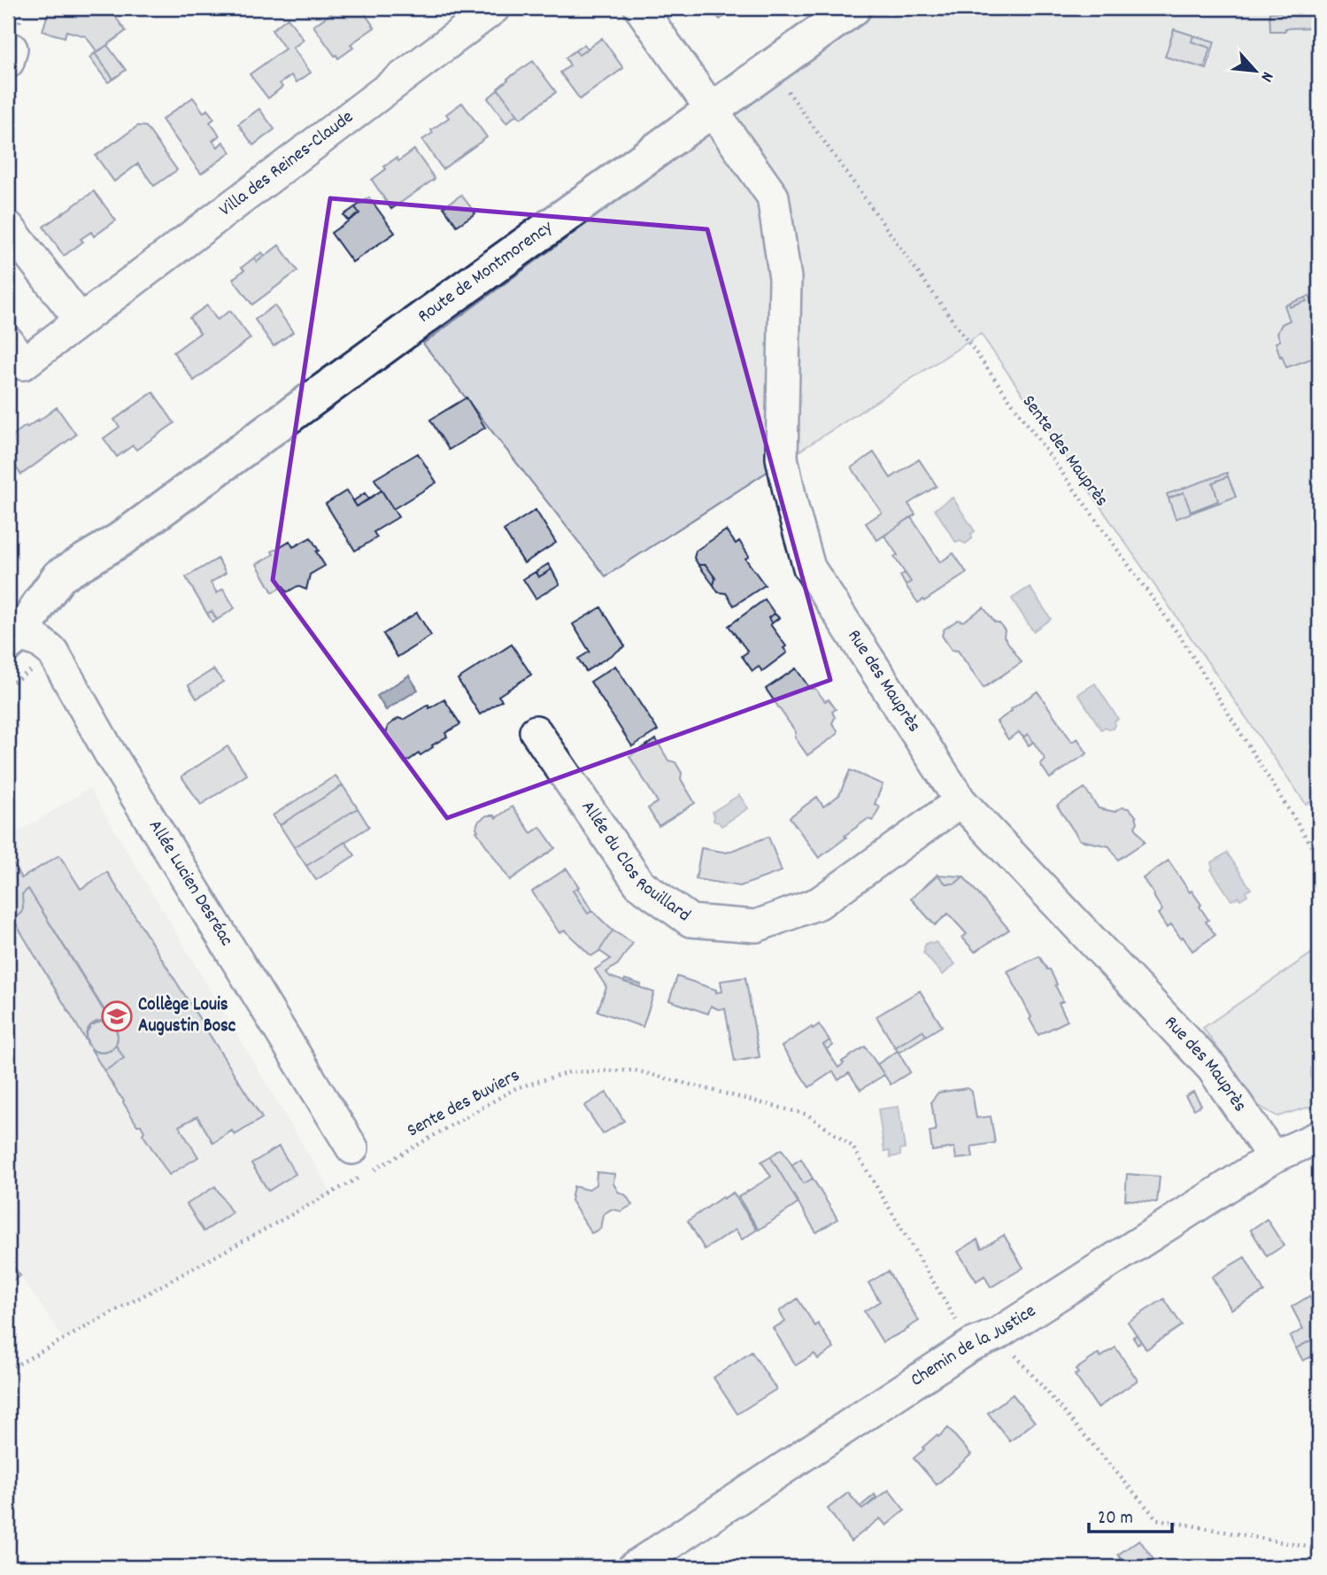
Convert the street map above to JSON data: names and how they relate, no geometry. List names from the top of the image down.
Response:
{
  "streets": {
    "street": [
      "Villa des Reines-Claude",
      "Route de Montmorency",
      "Rue des Mauprès",
      "Allée du Clos Rouillard",
      "Allée Lucien Desréac",
      "Chemin de la Justice"
    ],
    "path": ["Sente des Mauprès", "Sente des Buviers"]
  },
  "crossings": [
    ["Route de Montmorency", "Sente des Mauprès"],
    ["Route de Montmorency", "Rue des Mauprès"],
    ["Route de Montmorency", "Allée Lucien Desréac"],
    ["Rue des Mauprès", "Allée du Clos Rouillard"],
    ["Rue des Mauprès", "Chemin de la Justice"],
    ["Sente des Buviers", "Chemin de la Justice"]
  ],
  "places": {
    "school or university": ["Collège Louis Augustin Bosc"]
  },
  "scale_bar": "20 m",
  "north": "bottom right"
}
